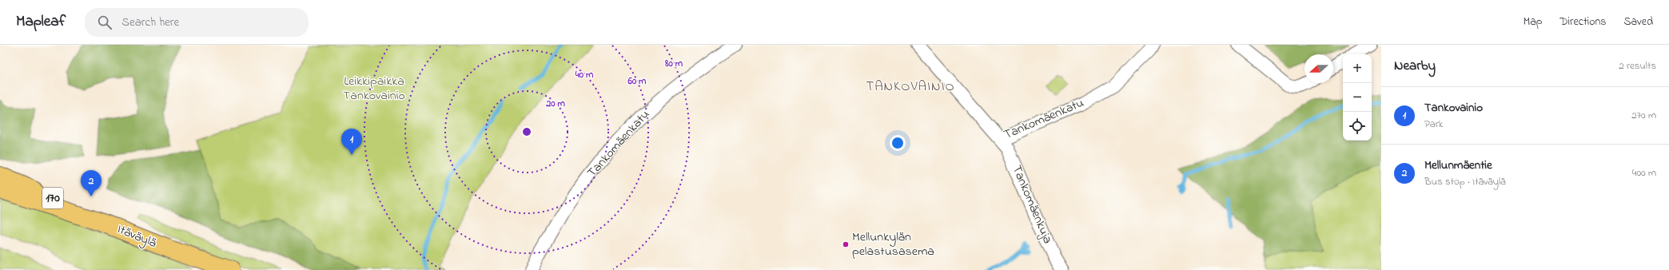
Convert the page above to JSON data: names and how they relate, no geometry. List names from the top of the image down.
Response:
{
  "streets": {
    "main road": ["170", "Itäväylä"],
    "street": ["Tankomäenkatu", "Tankomäenkuja"]
  },
  "crossings": [
    ["Tankomäenkatu", "Tankomäenkuja"]
  ],
  "districts": ["TANKOVAINIO"],
  "parks": ["Leikkipaikka Tankovainio"],
  "places": ["Mellunkylän pelastusasema"],
  "north": "left",
  "page": {
    "header": "Mapleaf",
    "search": "Search here",
    "nav": ["Map", "Directions", "Saved"],
    "heading": ["Nearby", "2 results"],
    "map_buttons": ["+", "−"],
    "list": [
      {
        "mark": "1",
        "name": "Tankovainio",
        "note": "Park",
        "value": "270 m"
      },
      {
        "mark": "2",
        "name": "Mellunmäentie",
        "note": "Bus stop · Itäväylä",
        "value": "400 m"
      }
    ],
    "pins": ["1", "2"]
  },
  "rings": [
    "80 m",
    "40 m",
    "60 m",
    "20 m"
  ]
}
